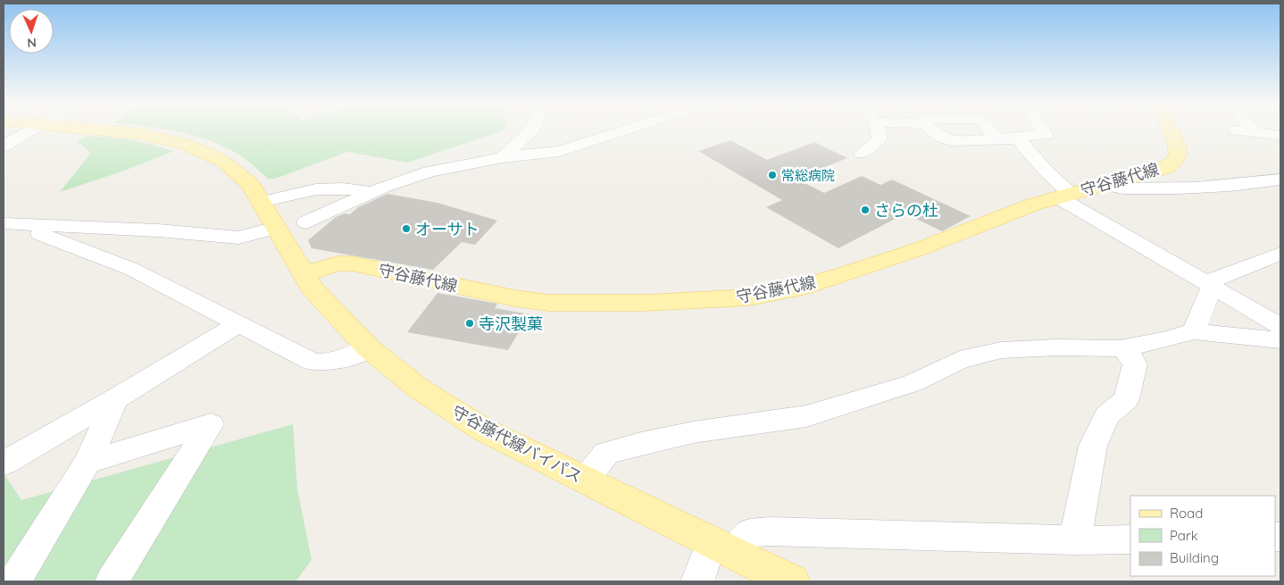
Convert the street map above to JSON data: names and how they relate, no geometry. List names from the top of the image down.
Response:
{
  "streets": {
    "main road": ["守谷藤代線", "守谷藤代線バイパス"]
  },
  "crossings": [
    ["守谷藤代線", "守谷藤代線バイパス"]
  ],
  "places": [
    "常総病院",
    "さらの杜",
    "オーサト",
    "寺沢製菓"
  ],
  "legend": ["Road", "Park", "Building"],
  "north": "bottom"
}
